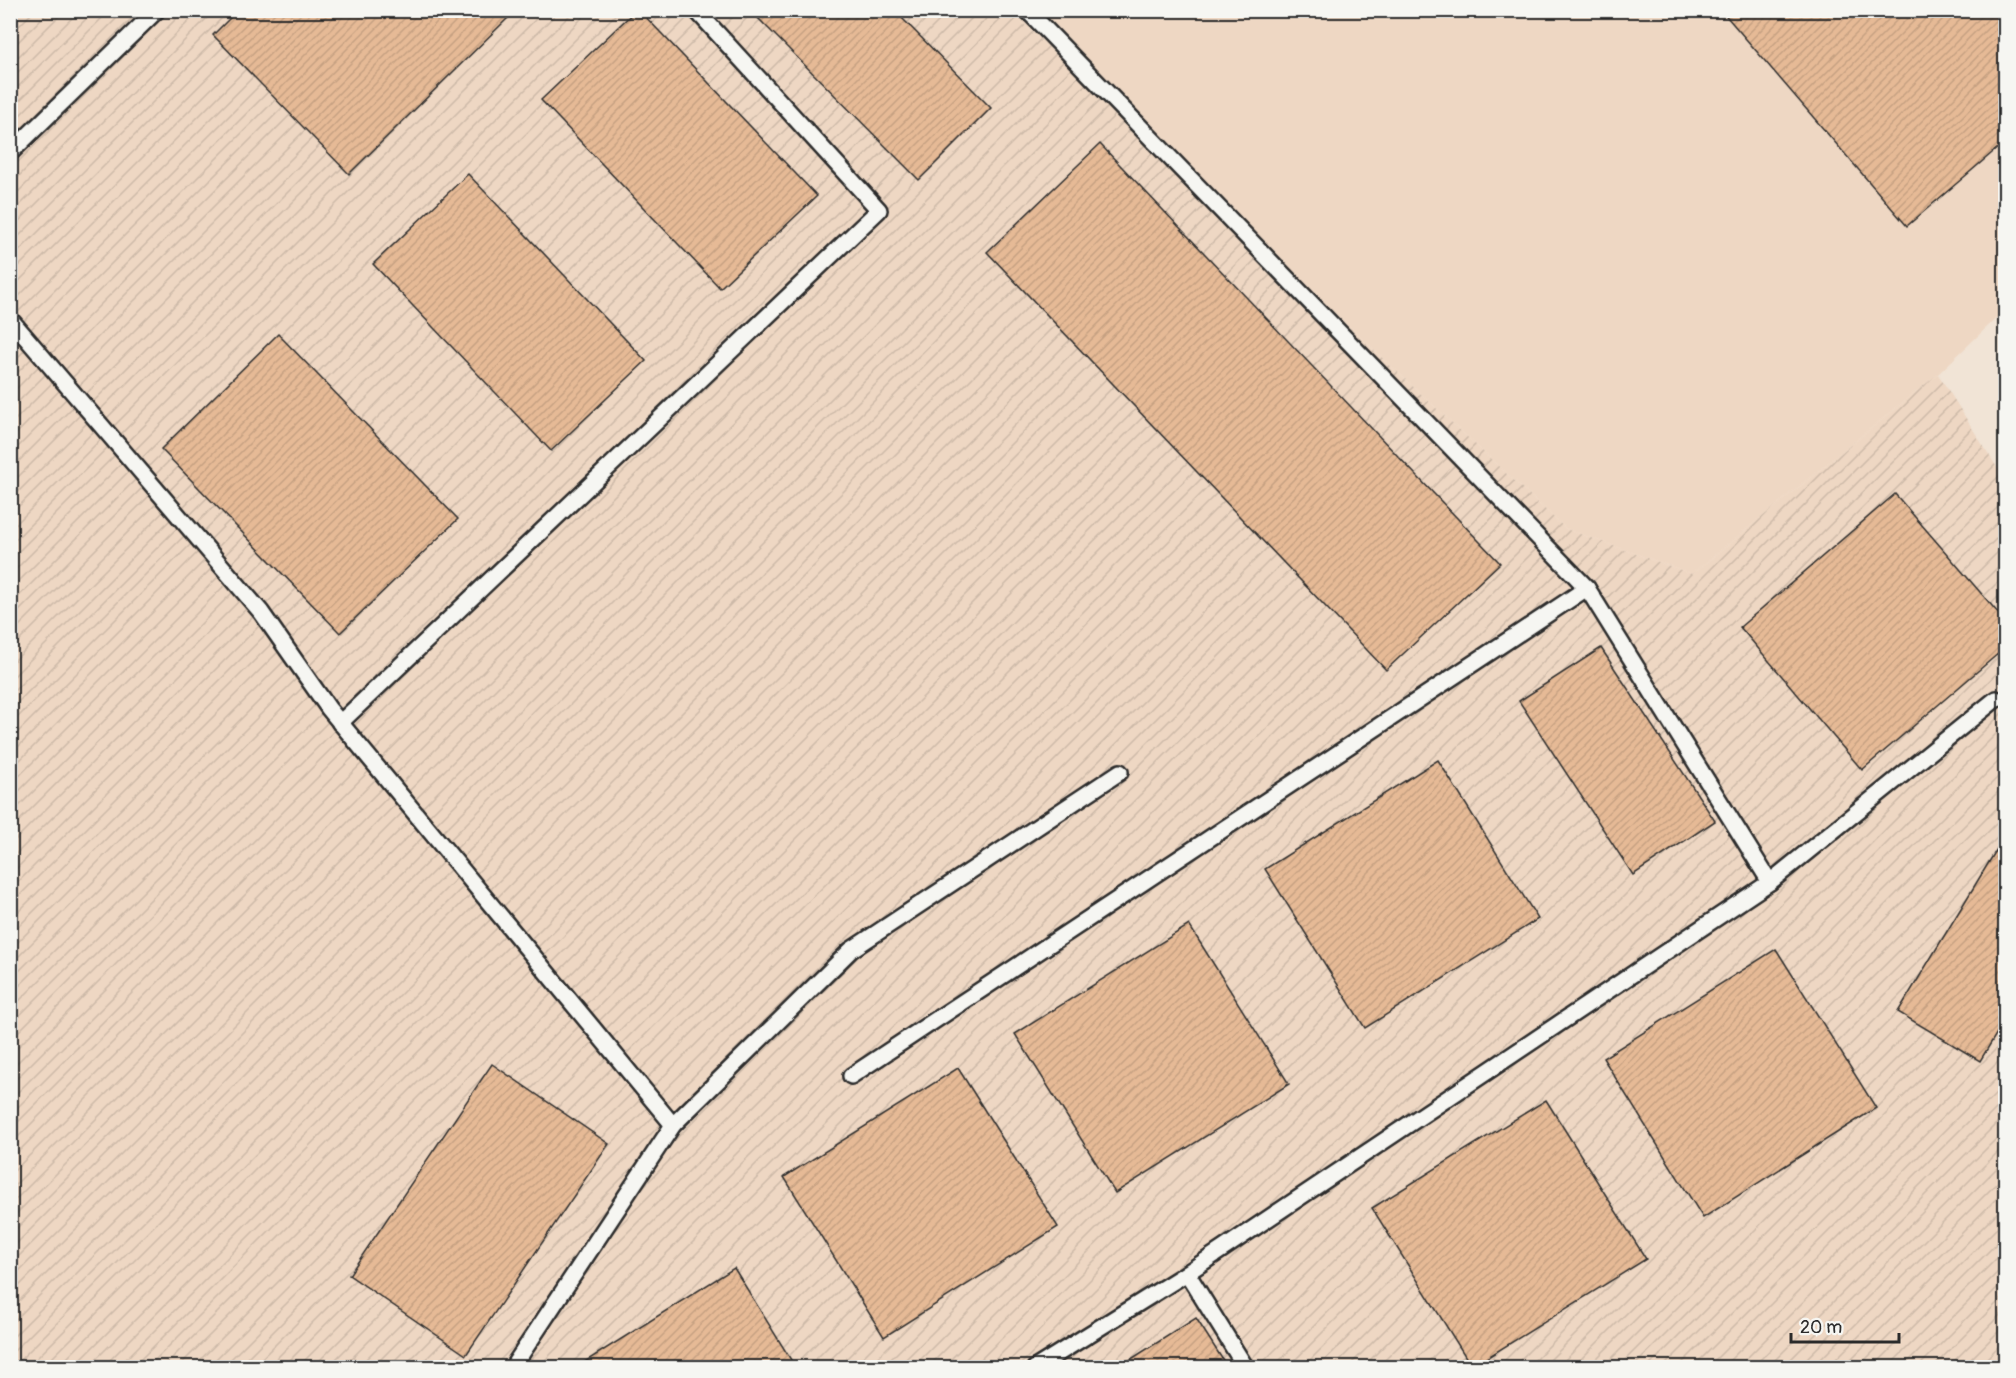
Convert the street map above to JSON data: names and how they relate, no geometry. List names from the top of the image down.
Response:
{
  "scale_bar": "20 m"
}
